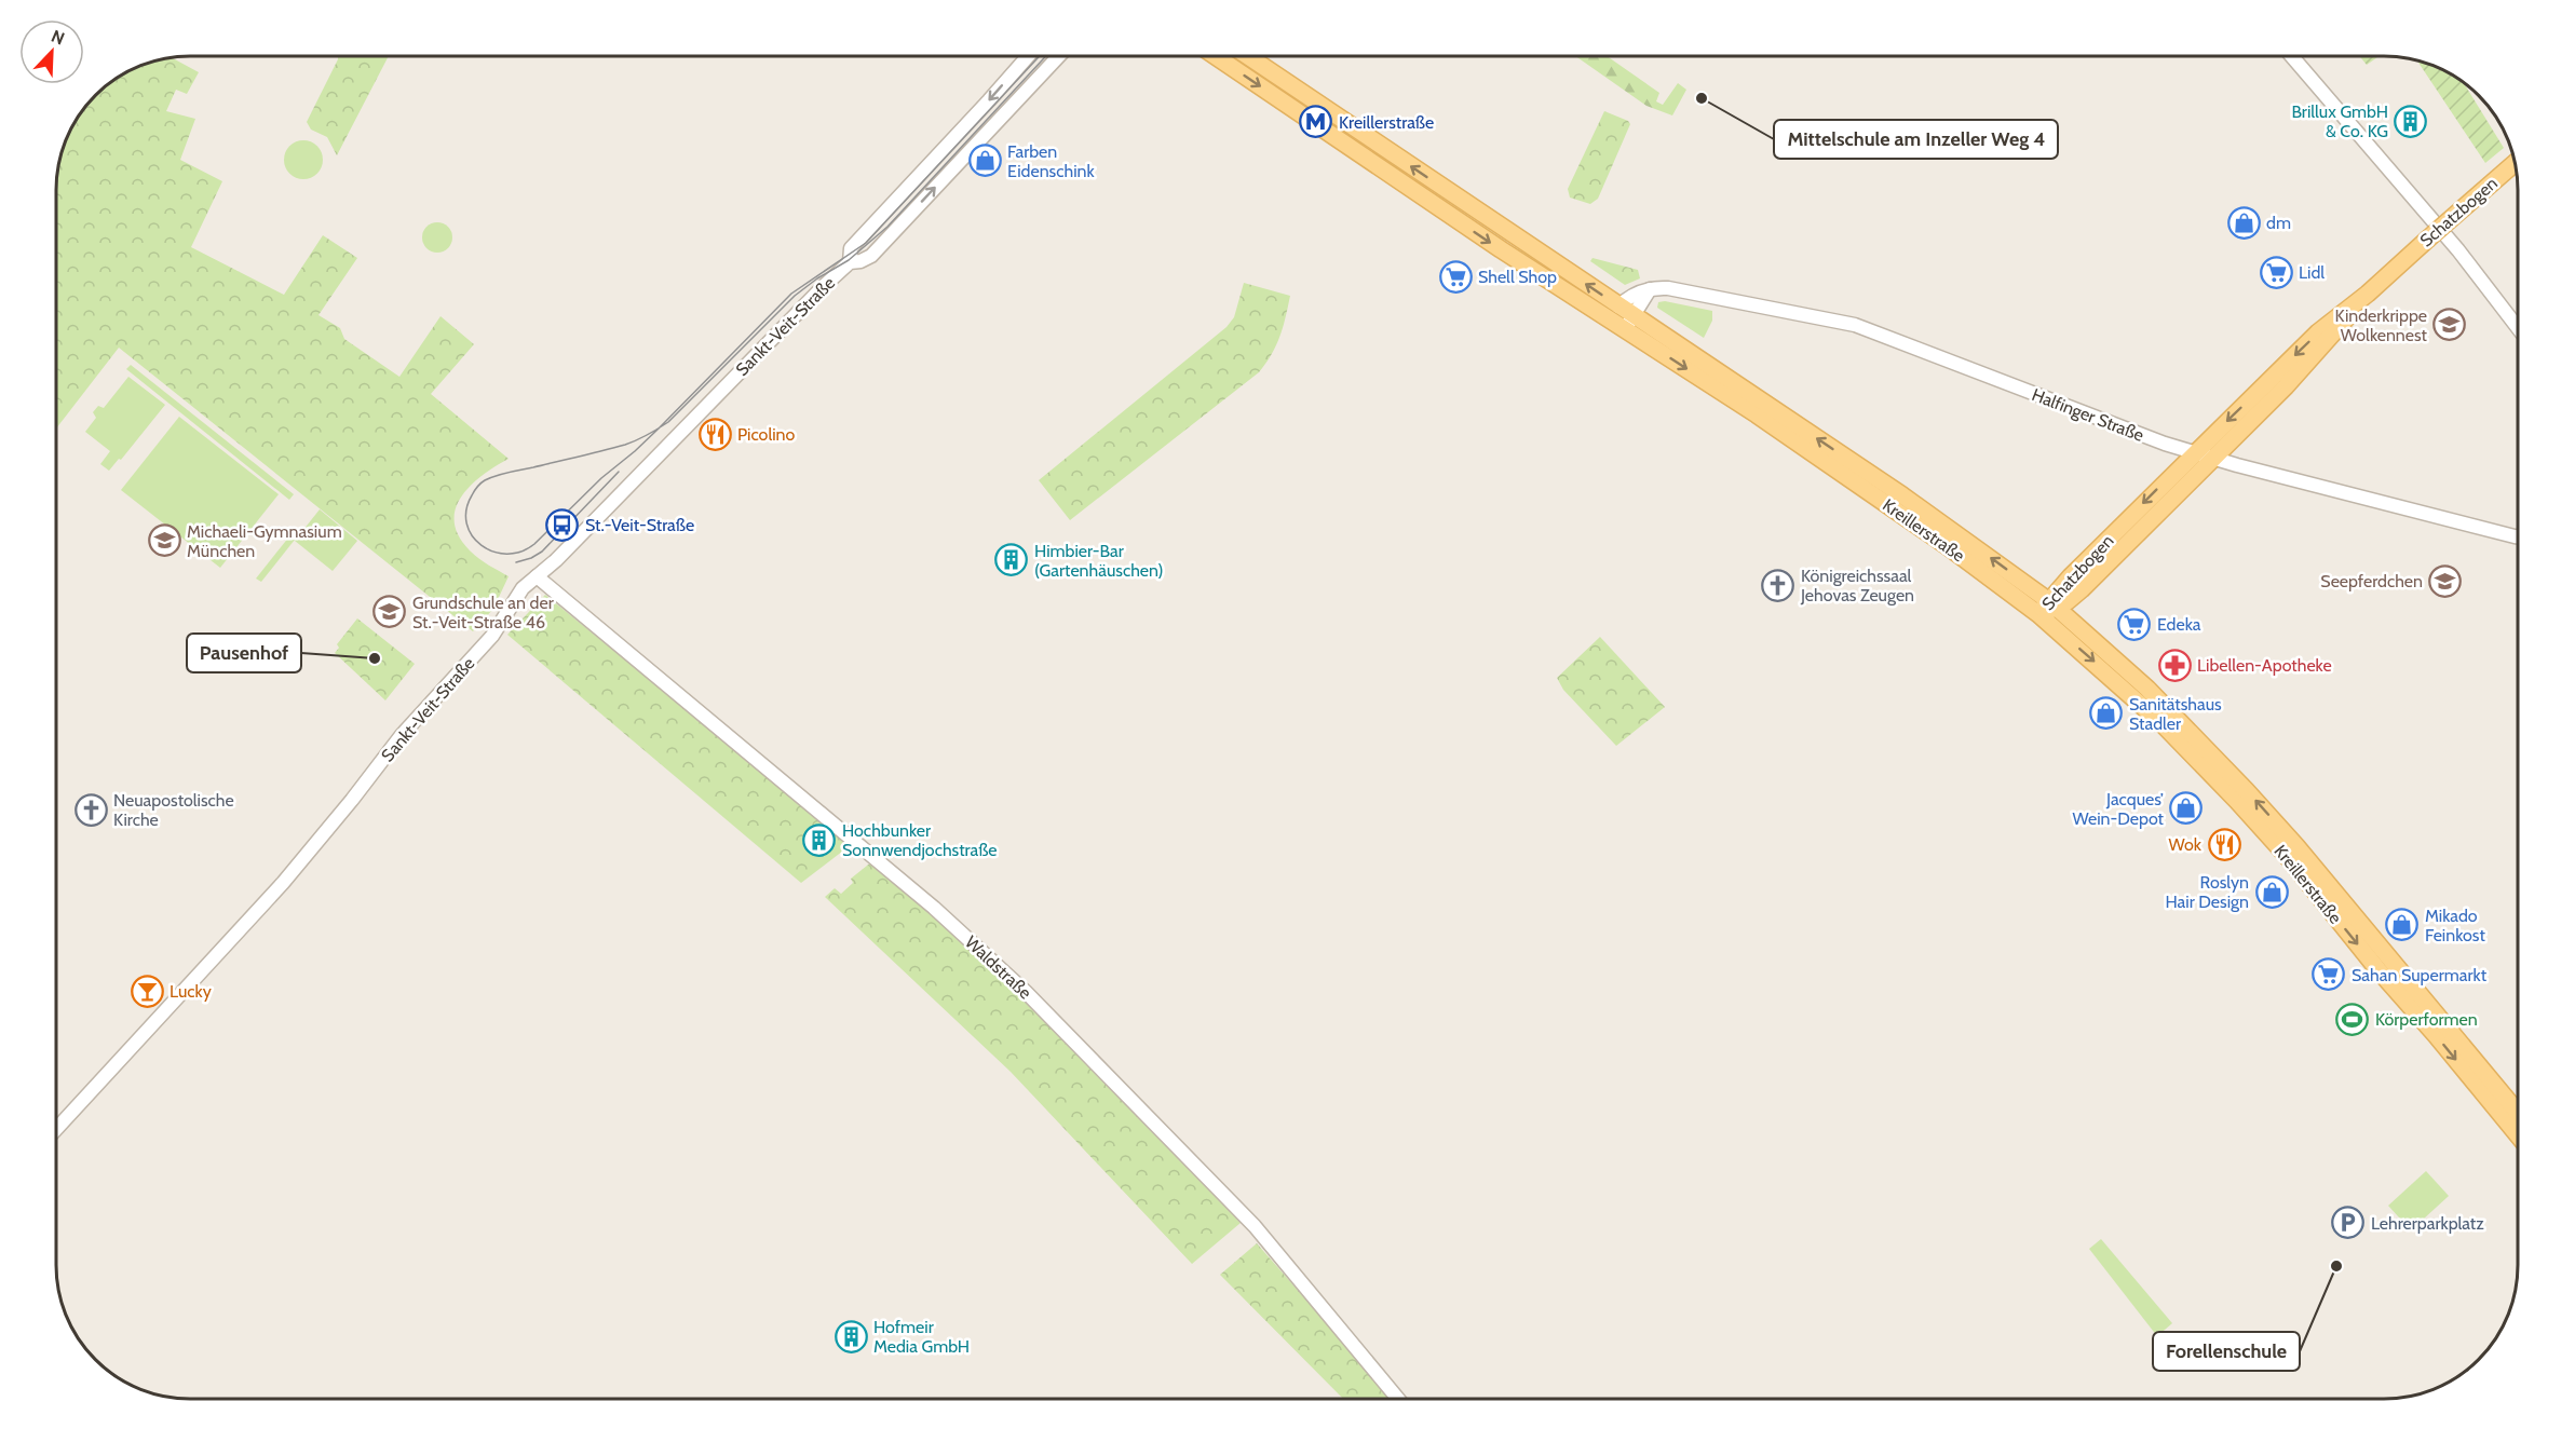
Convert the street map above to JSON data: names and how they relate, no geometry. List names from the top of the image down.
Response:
{
  "streets": {
    "main road": ["Schatzbogen", "Kreillerstraße"],
    "street": ["Sankt-Veit-Straße", "Halfinger Straße", "Waldstraße"]
  },
  "crossings": [
    ["Schatzbogen", "Halfinger Straße"],
    ["Schatzbogen", "Kreillerstraße"],
    ["Sankt-Veit-Straße", "Waldstraße"],
    ["Halfinger Straße", "Kreillerstraße"]
  ],
  "places": {
    "other": ["Mittelschule am Inzeller Weg 4", "Pausenhof", "Forellenschule"],
    "building": [
      "Brillux GmbH & Co. KG",
      "Himbier-Bar (Gartenhäuschen)",
      "Hochbunker Sonnwendjochstraße",
      "Hofmeir Media GmbH"
    ],
    "metro station": ["Kreillerstraße"],
    "shop": [
      "Farben Eidenschink",
      "dm",
      "Sanitätshaus Stadler",
      "Jacques’ Wein-Depot",
      "Roslyn Hair Design",
      "Mikado Feinkost"
    ],
    "supermarket": [
      "Lidl",
      "Shell Shop",
      "Edeka",
      "Sahan Supermarkt"
    ],
    "school or university": [
      "Kinderkrippe Wolkennest",
      "Michaeli-Gymnasium München",
      "Seepferdchen",
      "Grundschule an der St.-Veit-Straße 46"
    ],
    "restaurant": ["Picolino", "Wok"],
    "bus stop": ["St.-Veit-Straße"],
    "church": ["Königreichssaal Jehovas Zeugen", "Neuapostolische Kirche"],
    "pharmacy": ["Libellen-Apotheke"],
    "bar": ["Lucky"],
    "sports": ["Körperformen"],
    "parking": ["Lehrerparkplatz"]
  },
  "north": "top right"
}
